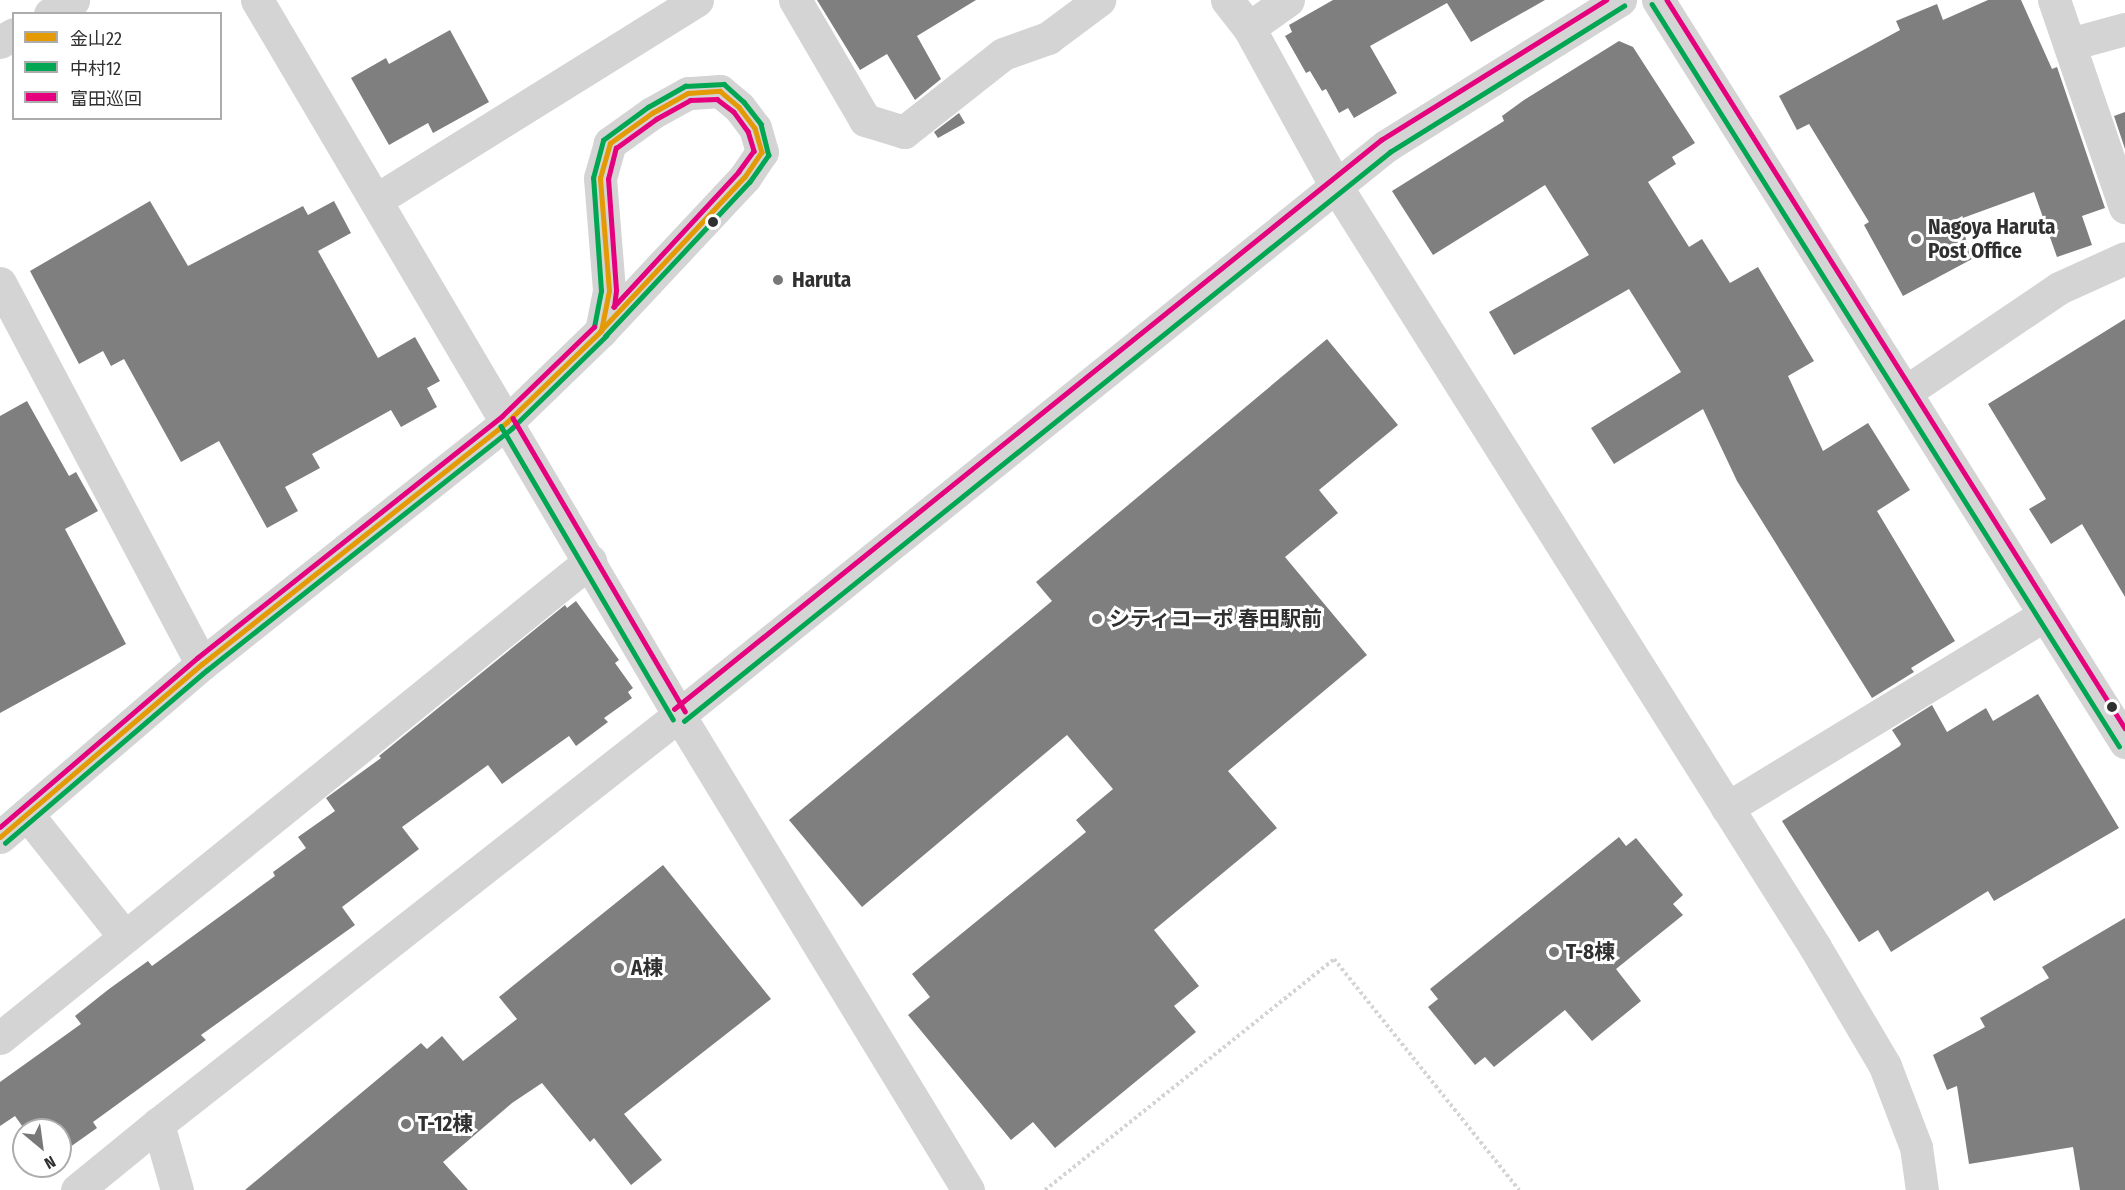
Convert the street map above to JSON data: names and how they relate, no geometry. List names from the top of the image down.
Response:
{
  "places": [
    "Nagoya Haruta Post Office",
    "Haruta",
    "シティコーポ 春田駅前",
    "T-8棟",
    "A棟",
    "T-12棟"
  ],
  "lines": ["transit line 富田巡回", "transit line 中村12", "transit line 金山22"],
  "legend": ["金山22", "中村12", "富田巡回"],
  "north": "bottom right"
}
